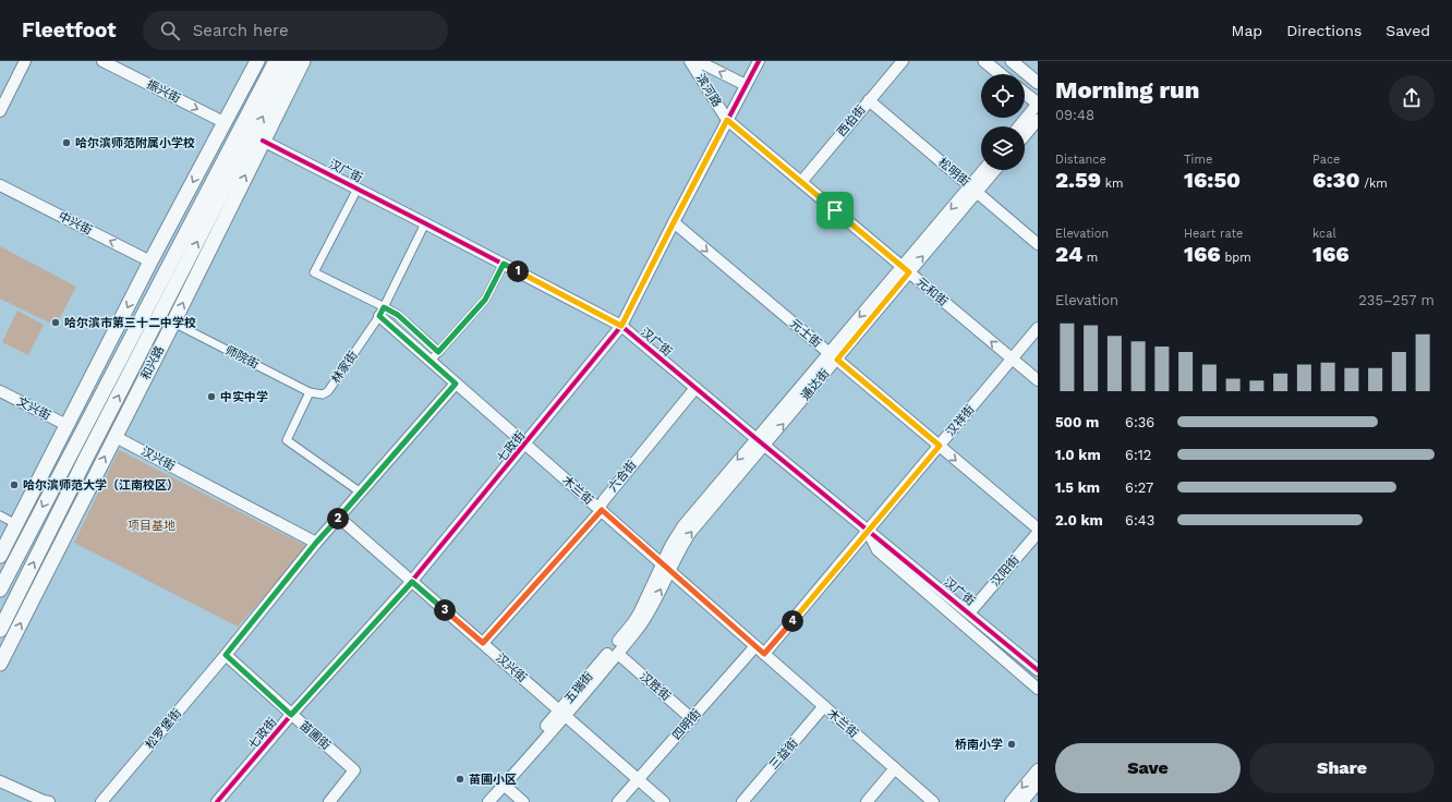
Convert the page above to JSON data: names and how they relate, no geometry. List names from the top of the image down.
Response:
{
  "streets": {
    "highway": ["和兴路"],
    "street": [
      "滨河路",
      "振兴街",
      "西伯街",
      "汉广街",
      "松明街",
      "中兴街",
      "元和街",
      "元士街",
      "师院街",
      "林家街",
      "通达街",
      "文兴街",
      "汉祥街",
      "七政街",
      "汉兴街",
      "六合街",
      "木兰街",
      "汉阳街",
      "汉胜街",
      "五瑞街",
      "四明街",
      "松罗堡街",
      "苗圃街",
      "三益街"
    ]
  },
  "crossings": [
    ["滨河路", "元和街"],
    ["滨河路", "七政街"],
    ["西伯街", "松明街"],
    ["西伯街", "元和街"],
    ["汉广街", "和兴路"],
    ["汉广街", "林家街"],
    ["汉广街", "通达街"],
    ["汉广街", "汉祥街"],
    ["汉广街", "七政街"],
    ["汉广街", "六合街"],
    ["汉广街", "汉阳街"],
    ["松明街", "通达街"],
    ["元和街", "通达街"],
    ["元和街", "汉祥街"],
    ["元和街", "七政街"],
    ["元士街", "通达街"],
    ["元士街", "汉祥街"],
    ["元士街", "七政街"],
    ["师院街", "和兴路"],
    ["师院街", "林家街"],
    ["和兴路", "汉兴街"],
    ["林家街", "木兰街"],
    ["通达街", "木兰街"],
    ["通达街", "五瑞街"],
    ["汉祥街", "木兰街"],
    ["七政街", "汉兴街"],
    ["七政街", "木兰街"],
    ["七政街", "苗圃街"],
    ["汉兴街", "六合街"],
    ["汉兴街", "五瑞街"],
    ["汉兴街", "四明街"],
    ["汉兴街", "松罗堡街"],
    ["六合街", "木兰街"],
    ["木兰街", "五瑞街"],
    ["木兰街", "四明街"],
    ["木兰街", "松罗堡街"],
    ["木兰街", "三益街"],
    ["汉胜街", "五瑞街"],
    ["汉胜街", "四明街"],
    ["松罗堡街", "苗圃街"]
  ],
  "one_way": ["振兴街", "中兴街", "元士街"],
  "parks": ["项目基地"],
  "places": [
    "哈尔滨师范附属小学校",
    "哈尔滨市第三十二中学校",
    "中实中学",
    "哈尔滨师范大学（江南校区）",
    "桥南小学",
    "苗圃小区"
  ],
  "page": {
    "header": "Fleetfoot",
    "search": "Search here",
    "nav": ["Map", "Directions", "Saved"],
    "heading": ["Morning run", "09:48"],
    "stats": [
      ["Distance", "2.59 km"],
      ["Time", "16:50"],
      ["Pace", "6:30 /km"],
      ["Elevation", "24 m"],
      ["Heart rate", "166 bpm"],
      ["kcal", "166"]
    ],
    "pins": [
      "1",
      "2",
      "3",
      "4"
    ],
    "chart": ["Elevation", "235–257 m"],
    "list": [
      {
        "name": "500 m",
        "note": "6:36"
      },
      {
        "name": "1.0 km",
        "note": "6:12"
      },
      {
        "name": "1.5 km",
        "note": "6:27"
      },
      {
        "name": "2.0 km",
        "note": "6:43"
      }
    ],
    "buttons": ["Save", "Share"]
  }
}
